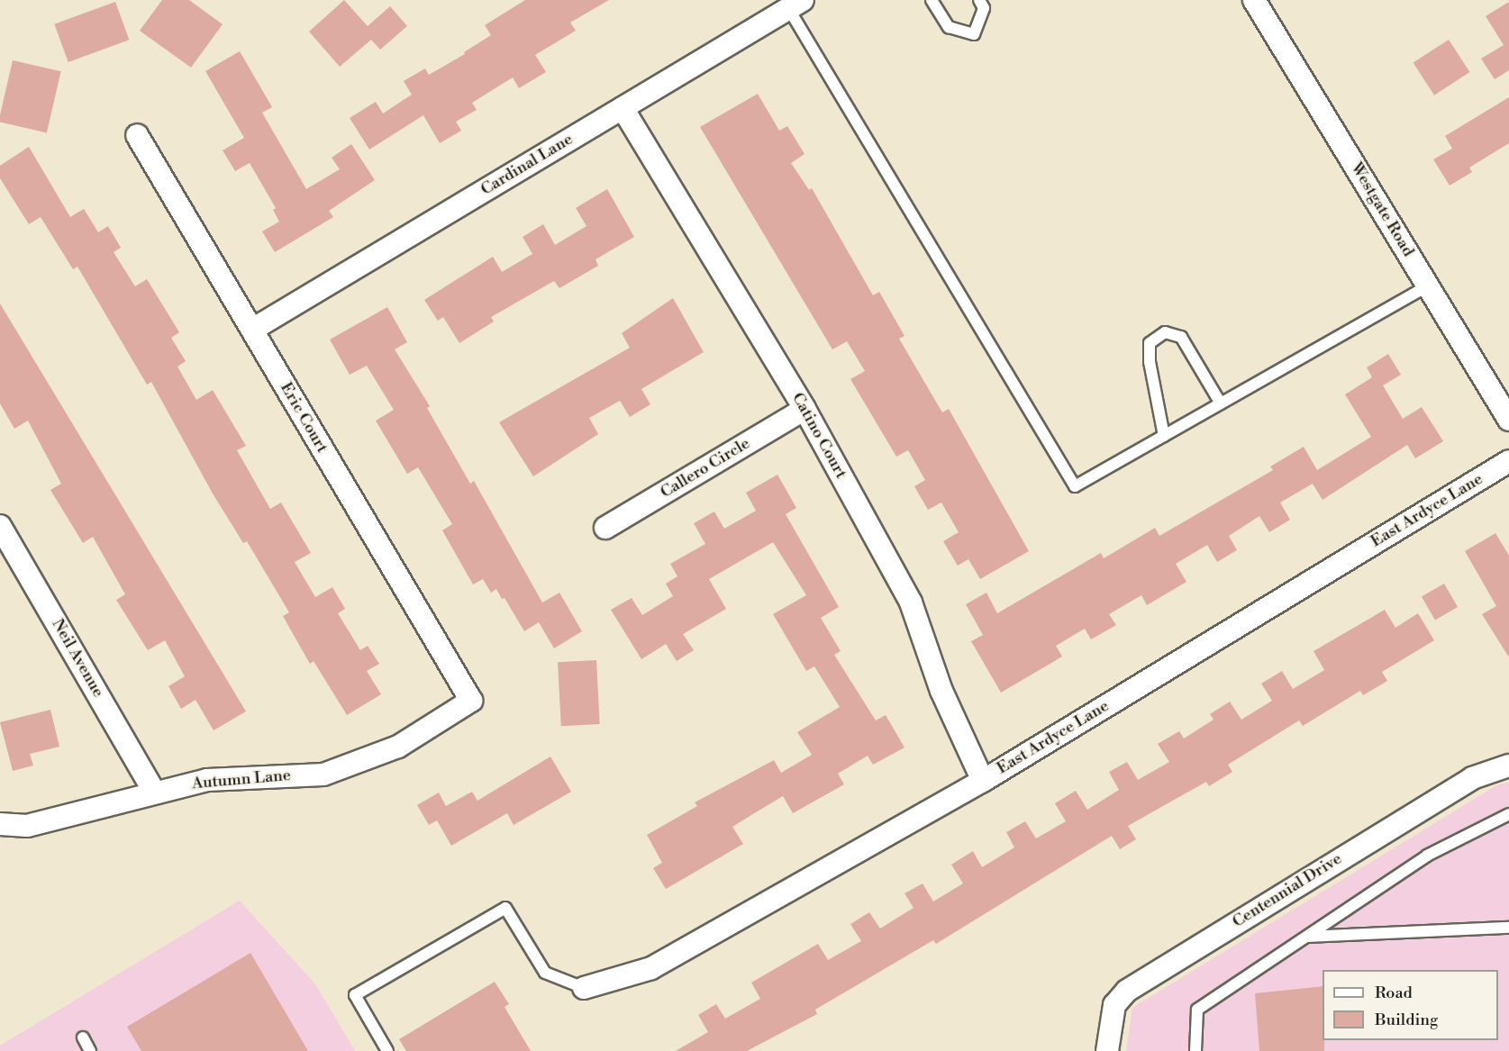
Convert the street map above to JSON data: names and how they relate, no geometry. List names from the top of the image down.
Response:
{
  "streets": {
    "street": [
      "Cardinal Lane",
      "Westgate Road",
      "Eric Court",
      "Catino Court",
      "Callero Circle",
      "East Ardyce Lane",
      "Neil Avenue",
      "Autumn Lane",
      "Centennial Drive"
    ]
  },
  "crossings": [
    ["Cardinal Lane", "Eric Court"],
    ["Cardinal Lane", "Catino Court"],
    ["Eric Court", "Autumn Lane"],
    ["Catino Court", "Callero Circle"],
    ["Catino Court", "East Ardyce Lane"],
    ["Neil Avenue", "Autumn Lane"]
  ],
  "legend": ["Road", "Building"]
}
